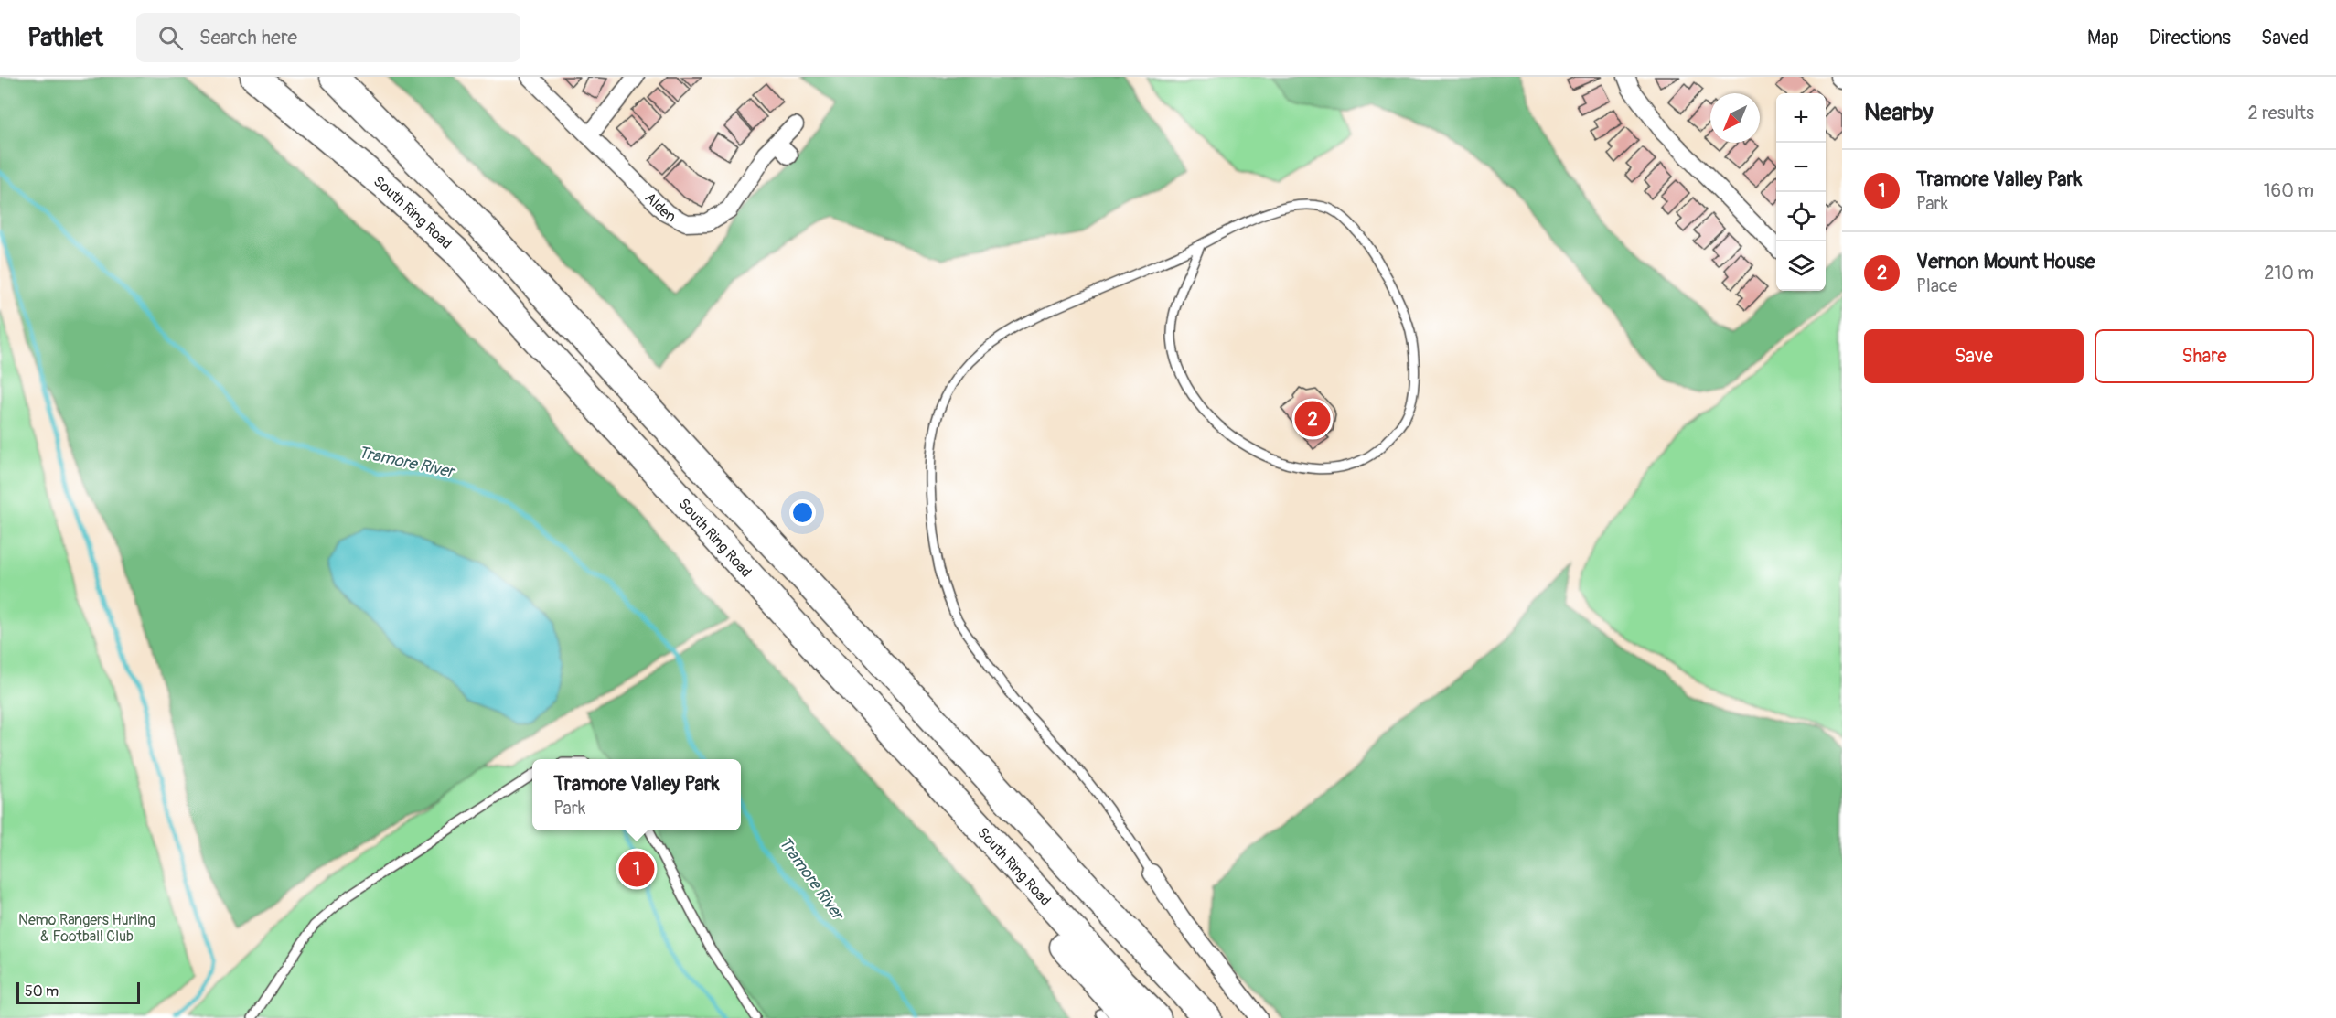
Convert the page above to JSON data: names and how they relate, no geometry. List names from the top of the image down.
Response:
{
  "streets": {
    "highway": ["South Ring Road"],
    "street": ["Alden"]
  },
  "water": ["Tramore River"],
  "parks": ["Nemo Rangers Hurling & Football Club"],
  "scale_bar": "50 m",
  "north": "bottom left",
  "page": {
    "header": "Pathlet",
    "search": "Search here",
    "nav": ["Map", "Directions", "Saved"],
    "heading": ["Nearby", "2 results"],
    "map_buttons": ["+", "−"],
    "list": [
      {
        "mark": "1",
        "name": "Tramore Valley Park",
        "note": "Park",
        "value": "160 m"
      },
      {
        "mark": "2",
        "name": "Vernon Mount House",
        "note": "Place",
        "value": "210 m"
      }
    ],
    "buttons": ["Save", "Share"],
    "pins": ["2", "1"],
    "popup": ["Tramore Valley Park", "Park"],
    "scale": "50 m"
  }
}
